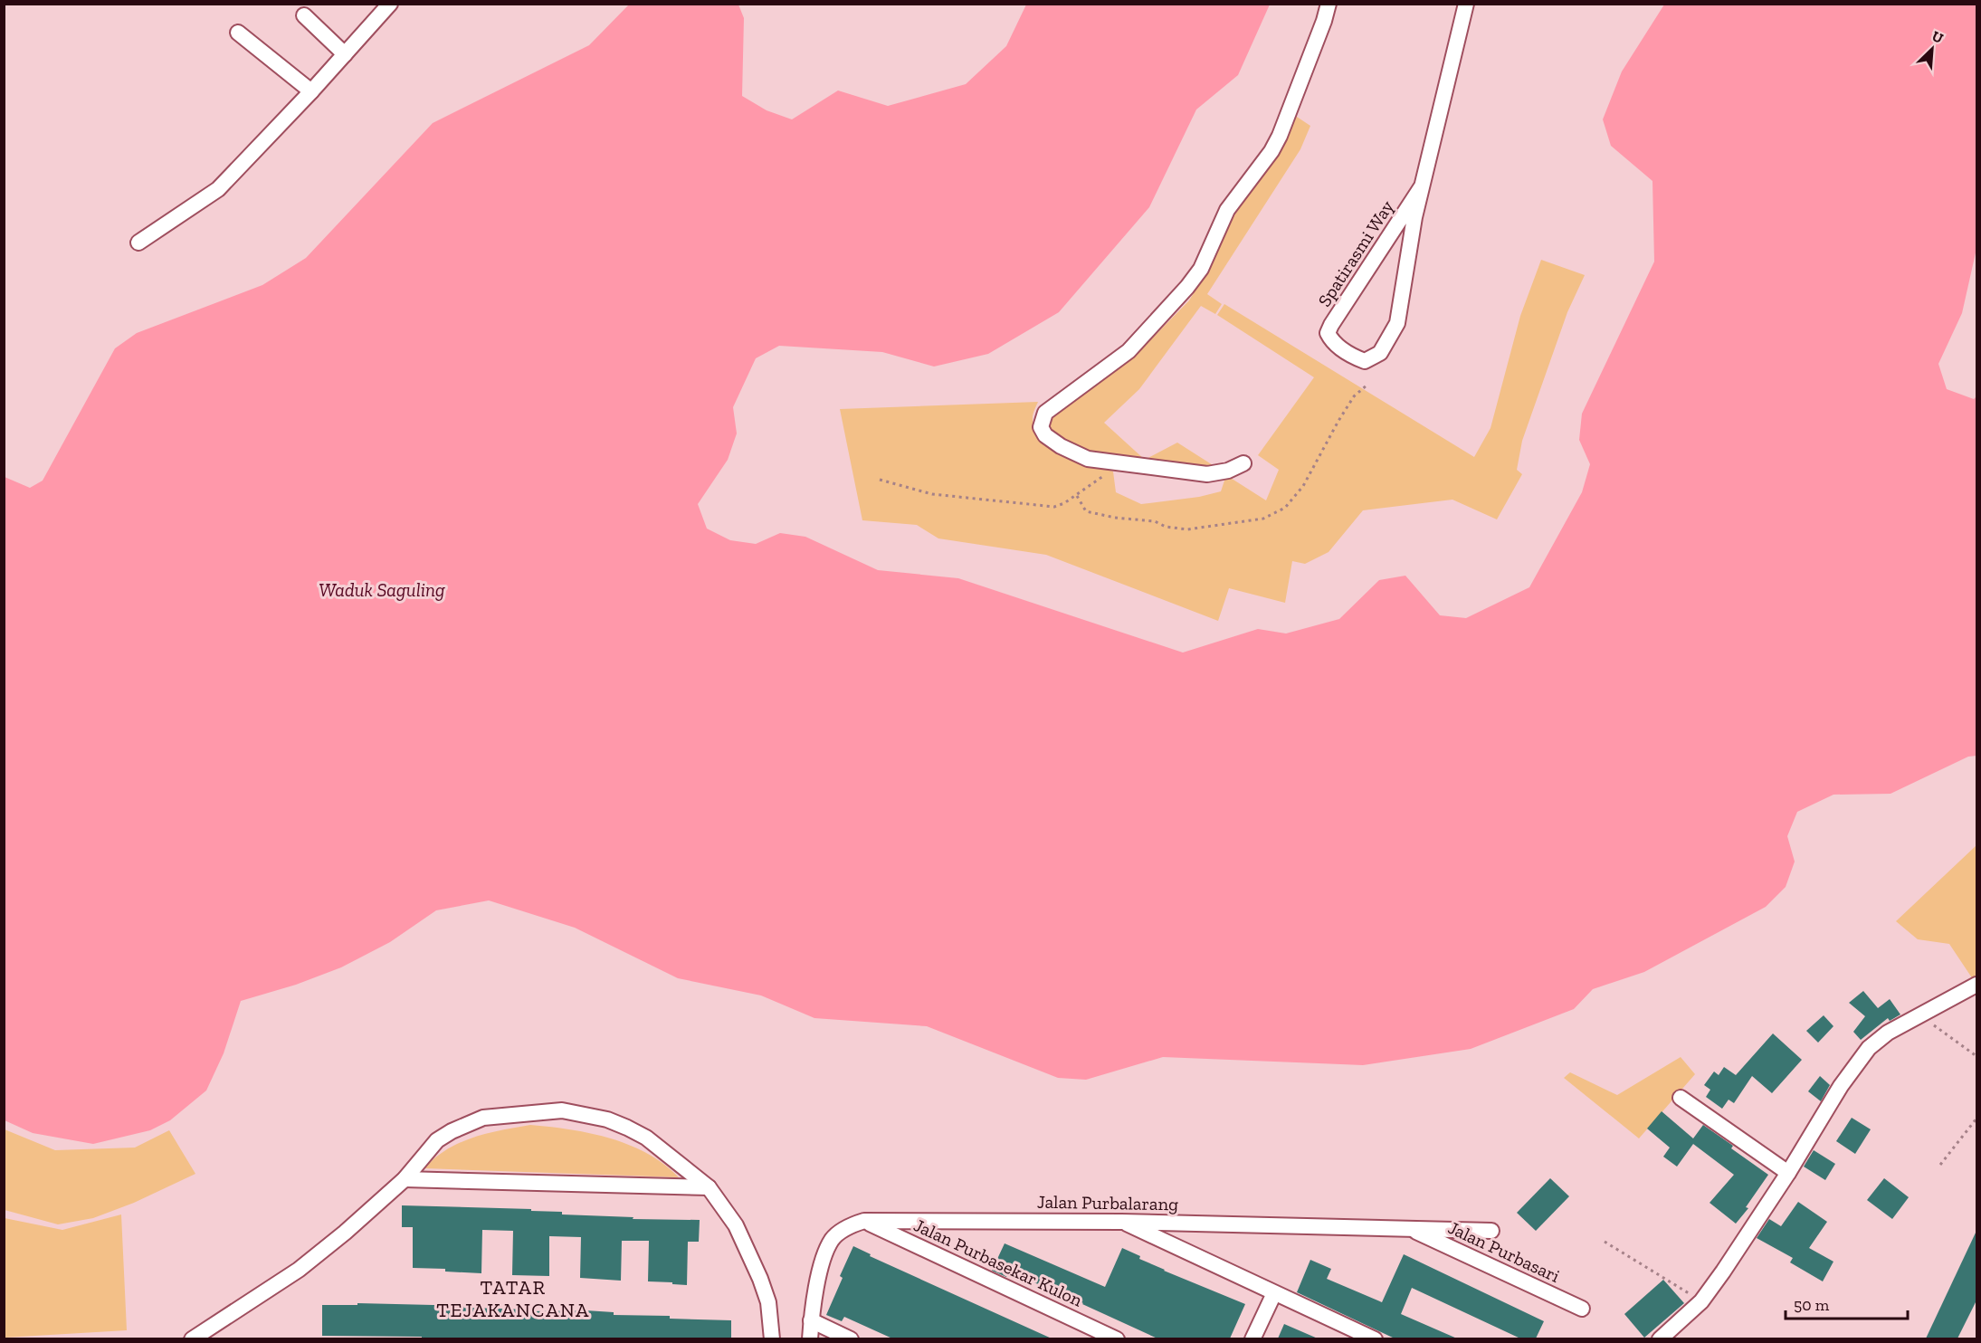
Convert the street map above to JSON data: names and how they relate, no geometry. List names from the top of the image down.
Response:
{
  "streets": {
    "street": [
      "Spatirasmi Way",
      "Jalan Purbalarang",
      "Jalan Purbasari",
      "Jalan Purbasekar Kulon"
    ]
  },
  "crossings": [
    ["Jalan Purbalarang", "Jalan Purbasari"],
    ["Jalan Purbalarang", "Jalan Purbasekar Kulon"]
  ],
  "districts": ["TATAR TEJAKANCANA"],
  "water": ["Waduk Saguling"],
  "scale_bar": "50 m",
  "north": "top right"
}
